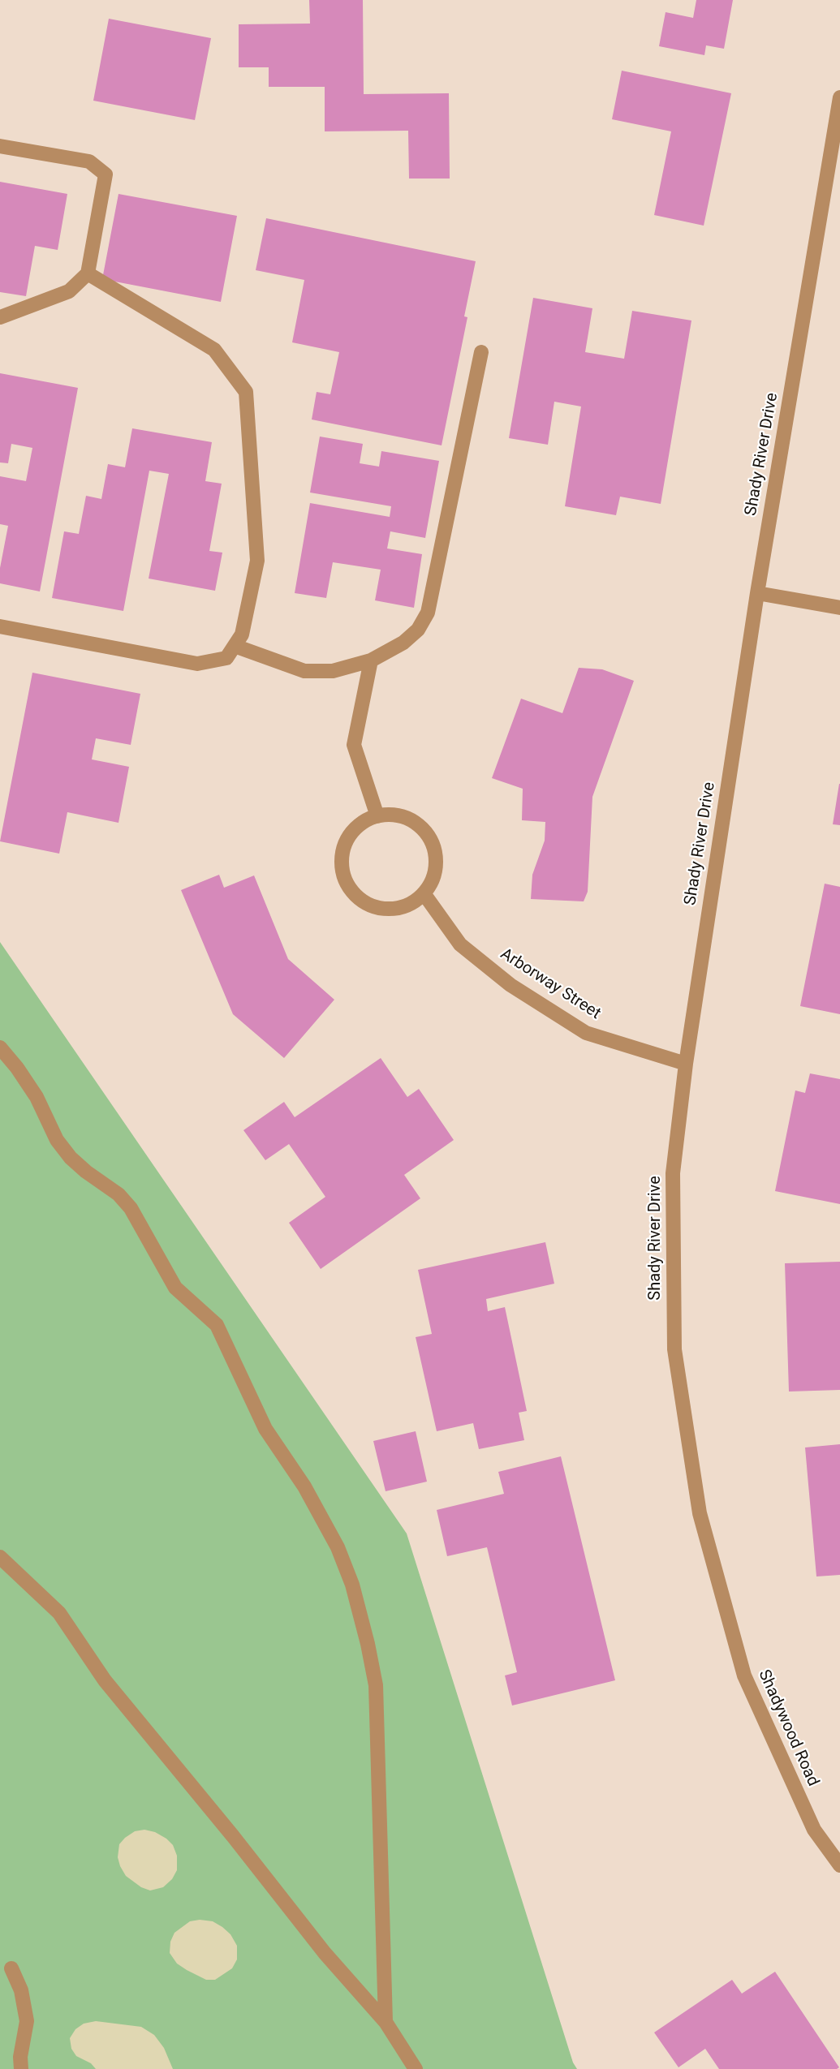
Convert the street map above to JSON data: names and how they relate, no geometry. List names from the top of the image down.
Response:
{
  "streets": {
    "street": ["Shady River Drive", "Arborway Street", "Shadywood Road"]
  },
  "crossings": [
    ["Shady River Drive", "Arborway Street"],
    ["Shady River Drive", "Shadywood Road"]
  ]
}
